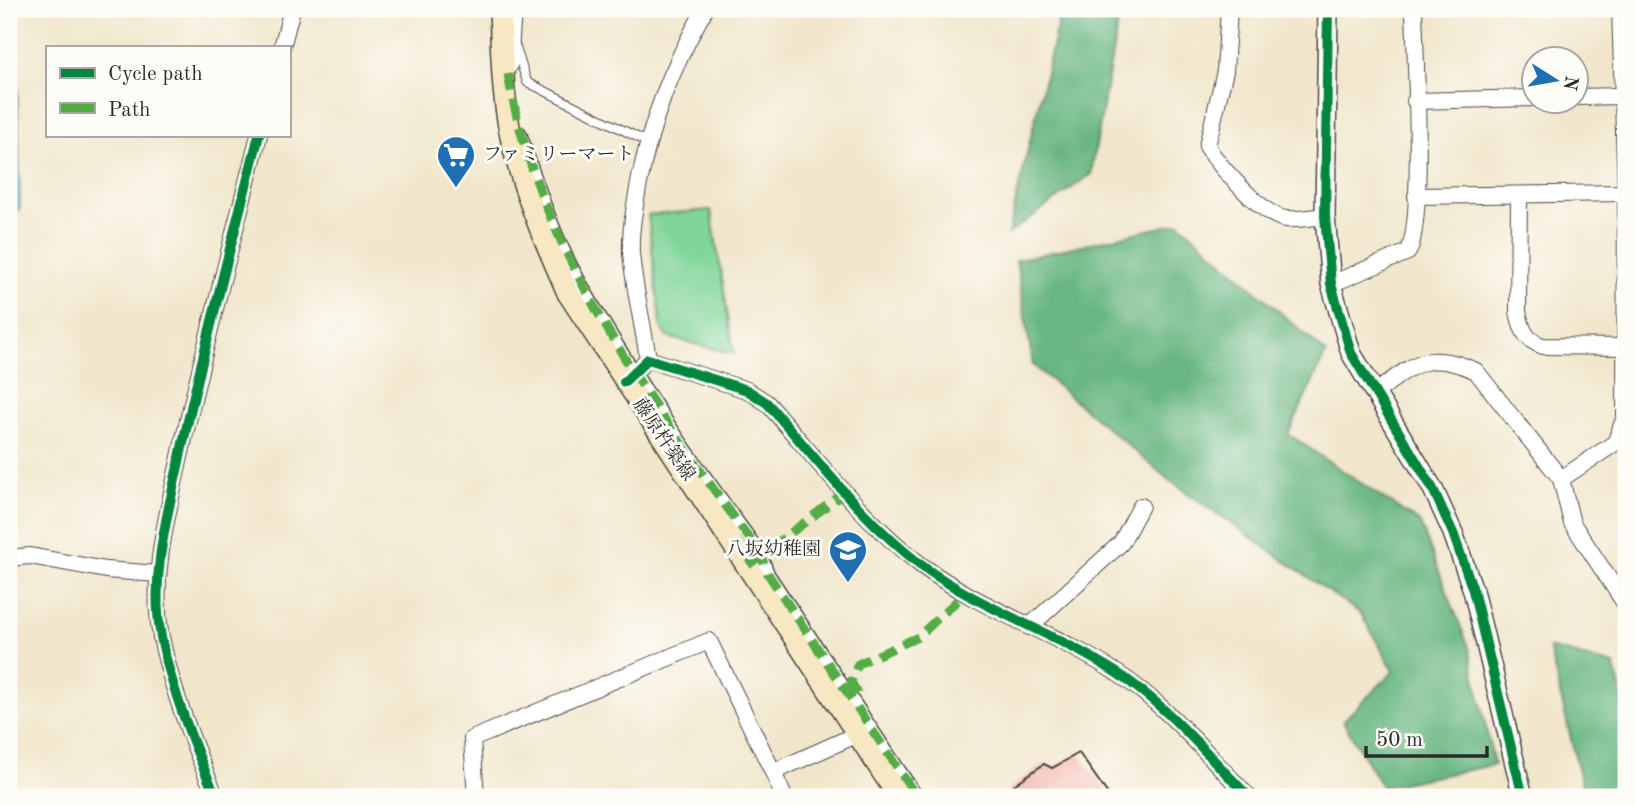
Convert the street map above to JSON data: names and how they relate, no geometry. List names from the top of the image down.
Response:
{
  "streets": {
    "main road": ["藤原杵築線"]
  },
  "places": {
    "supermarket": ["ファミリーマート"],
    "school or university": ["八坂幼稚園"]
  },
  "legend": ["Cycle path", "Path"],
  "scale_bar": "50 m",
  "north": "right"
}
